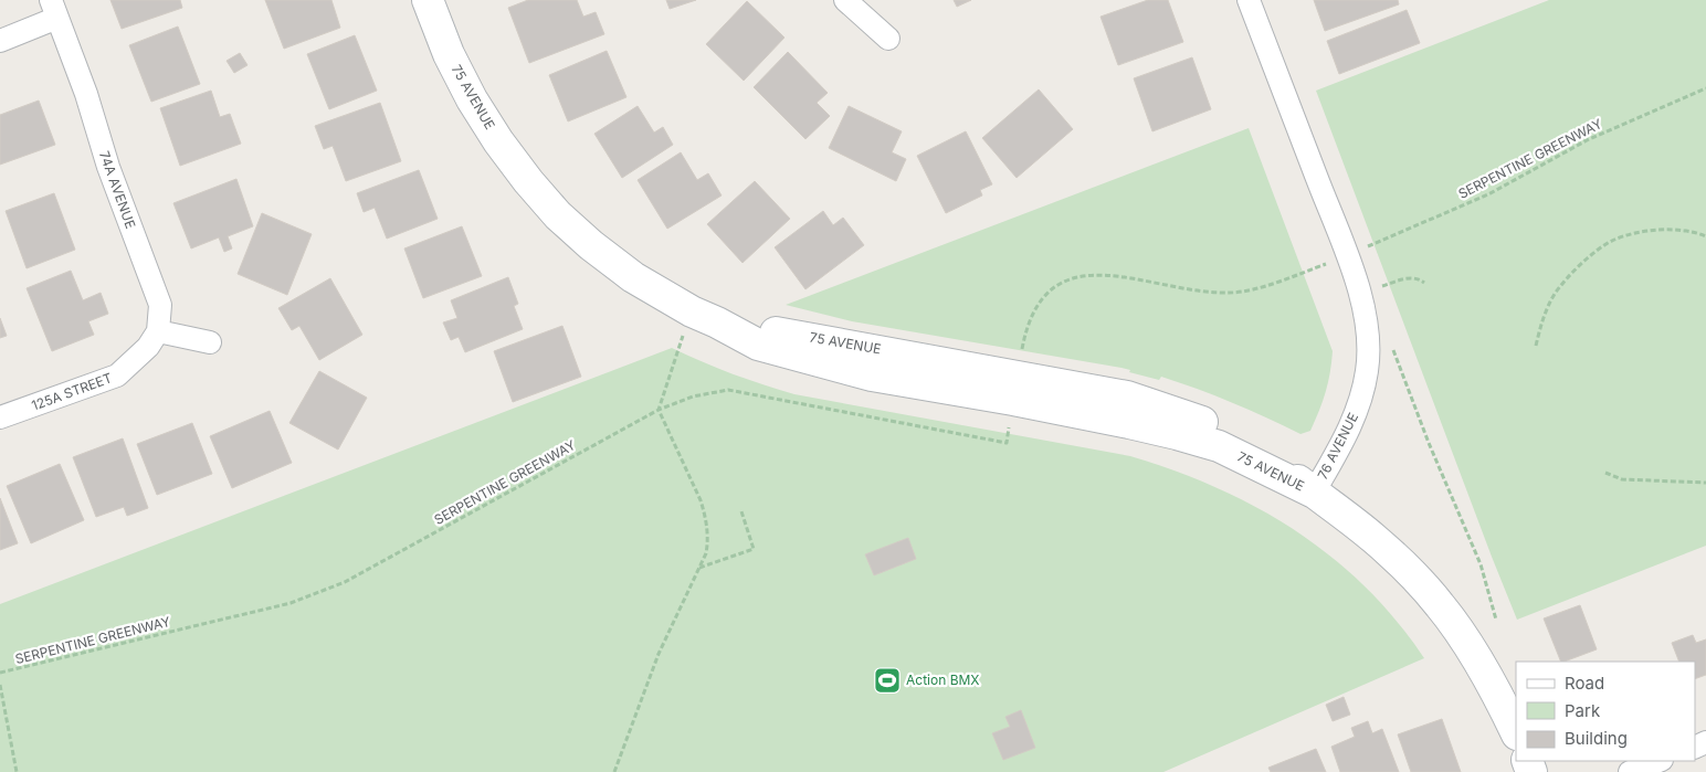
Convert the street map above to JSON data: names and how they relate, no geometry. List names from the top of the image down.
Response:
{
  "streets": {
    "street": [
      "75 AVENUE",
      "74A AVENUE",
      "125A STREET",
      "76 AVENUE"
    ],
    "path": ["SERPENTINE GREENWAY"]
  },
  "crossings": [
    ["75 AVENUE", "76 AVENUE"],
    ["74A AVENUE", "125A STREET"]
  ],
  "places": {
    "sports": ["Action BMX"]
  },
  "legend": ["Road", "Park", "Building"]
}
